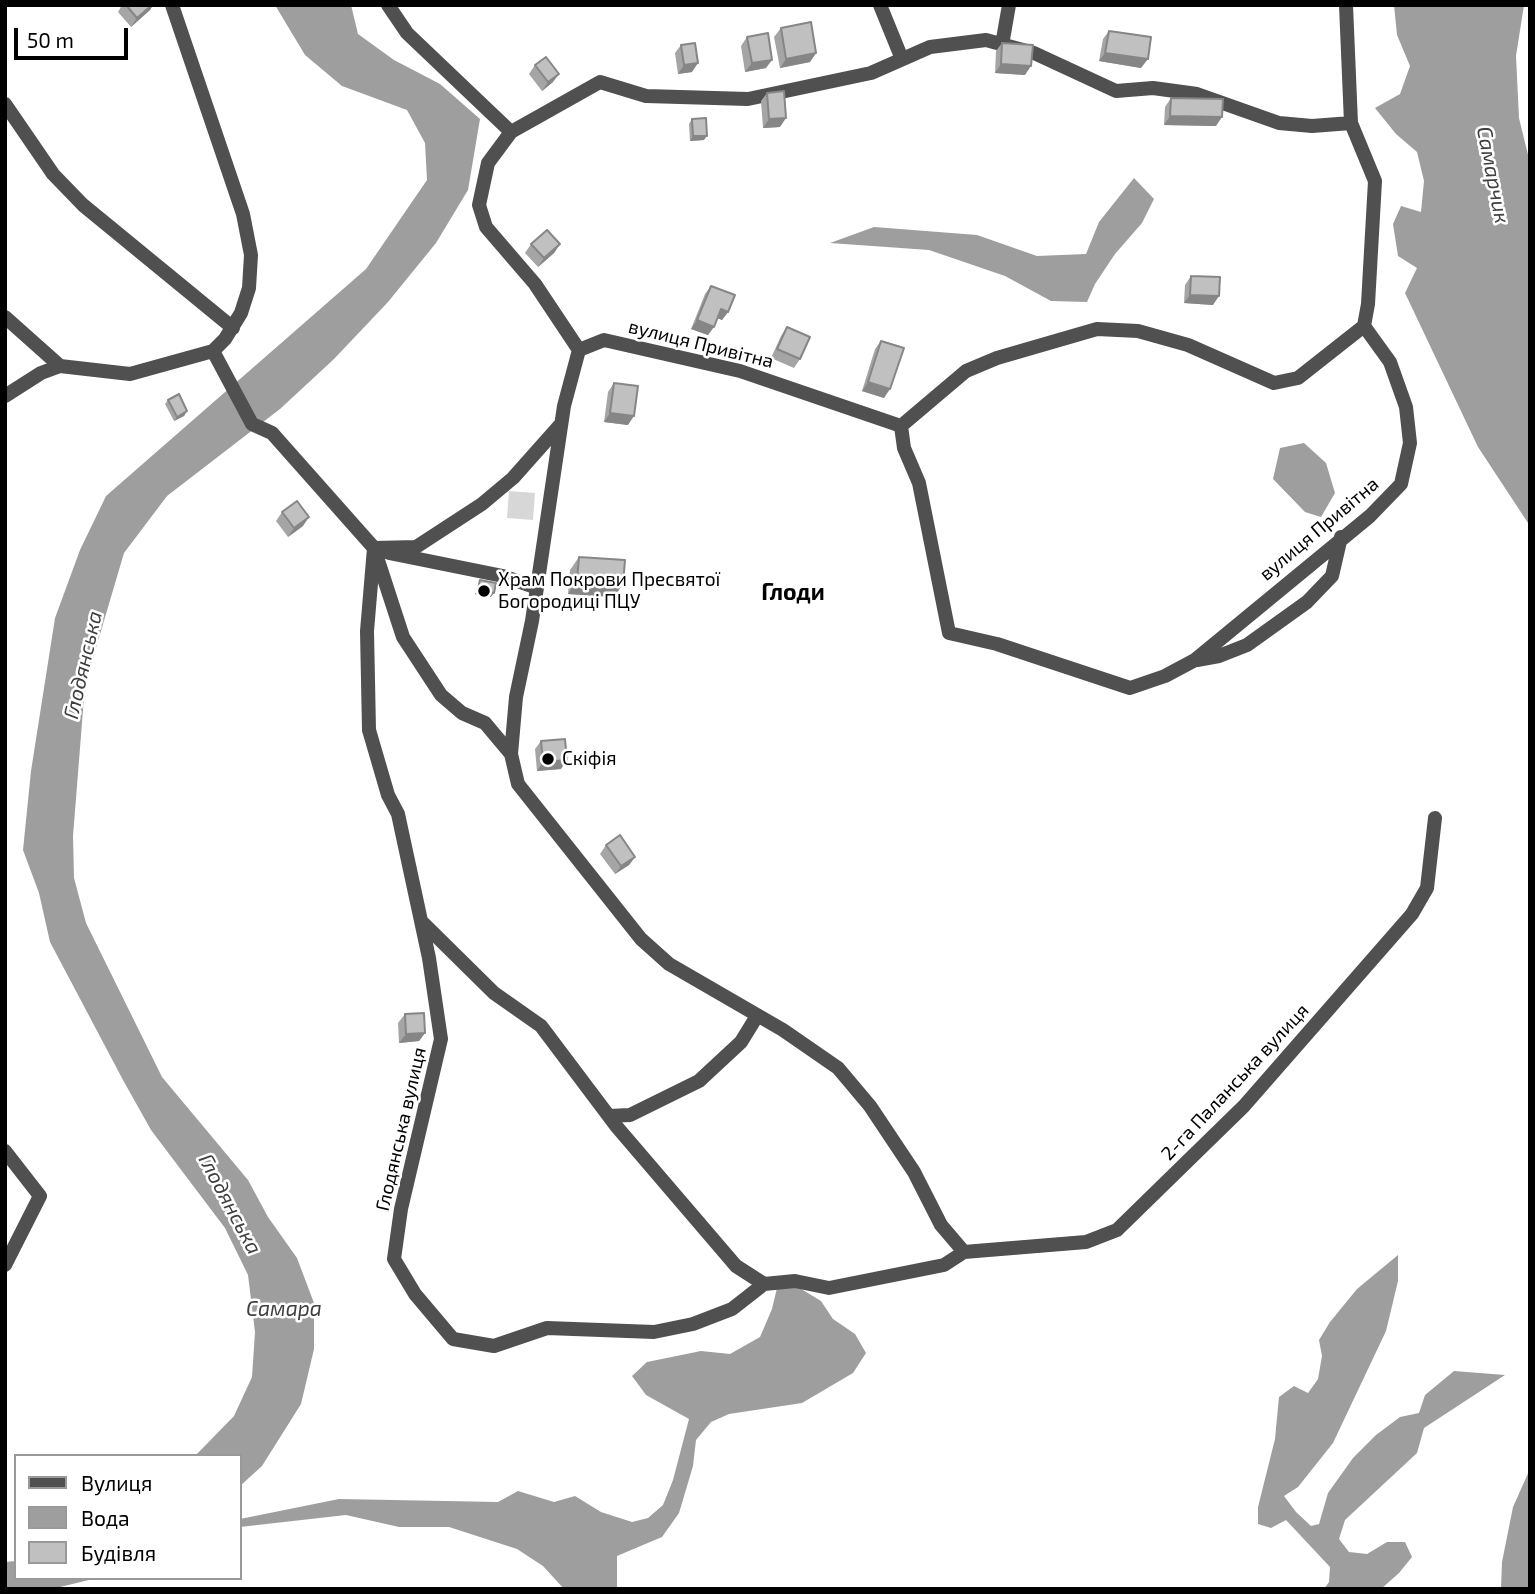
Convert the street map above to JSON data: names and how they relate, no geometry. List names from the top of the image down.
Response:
{
  "streets": {
    "street": ["вулиця Привітна", "2-га Паланська вулиця", "Глодянська вулиця"]
  },
  "crossings": [
    ["2-га Паланська вулиця", "Глодянська вулиця"]
  ],
  "districts": ["Глоди"],
  "water": ["Самарчик", "Глодянська", "Самара"],
  "places": ["Храм Покрови Пресвятої Богородиці ПЦУ", "Скіфія"],
  "legend": ["Вулиця", "Вода", "Будівля"],
  "scale_bar": "50 m"
}
